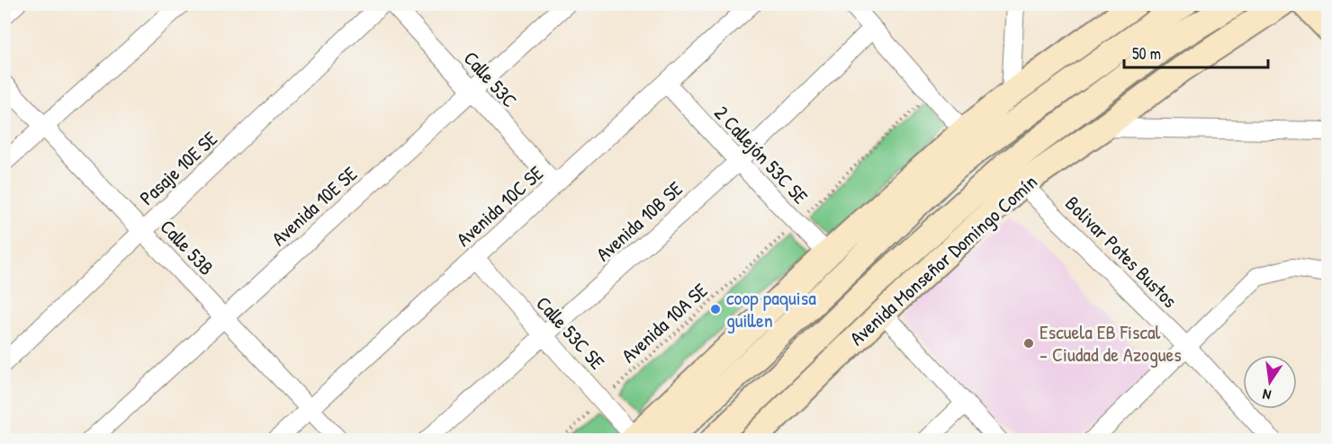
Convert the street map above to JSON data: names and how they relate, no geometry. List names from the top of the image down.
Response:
{
  "streets": {
    "main road": ["Avenida Monseñor Domingo Comín"],
    "street": [
      "Calle 53C",
      "2 Callejón 53C SE",
      "Pasaje 10E SE",
      "Avenida 10E SE",
      "Avenida 10C SE",
      "Avenida 10B SE",
      "Calle 53B",
      "Bolivar Potes Bustos",
      "Calle 53C SE"
    ],
    "path": ["Avenida 10A SE"]
  },
  "crossings": [
    ["Calle 53C", "Avenida 10E SE"],
    ["Calle 53C", "Avenida 10C SE"],
    ["2 Callejón 53C SE", "Avenida 10C SE"],
    ["2 Callejón 53C SE", "Avenida 10B SE"],
    ["2 Callejón 53C SE", "Avenida 10A SE"],
    ["Pasaje 10E SE", "Calle 53B"],
    ["Avenida 10E SE", "Calle 53B"],
    ["Avenida 10C SE", "Calle 53B"],
    ["Avenida 10C SE", "Calle 53C SE"],
    ["Avenida 10B SE", "Calle 53C SE"],
    ["Bolivar Potes Bustos", "Avenida Monseñor Domingo Comín"],
    ["Avenida 10A SE", "Calle 53C SE"]
  ],
  "places": ["coop paquisa guillen", "Escuela EB Fiscal - Ciudad de Azogues"],
  "scale_bar": "50 m",
  "north": "bottom"
}
